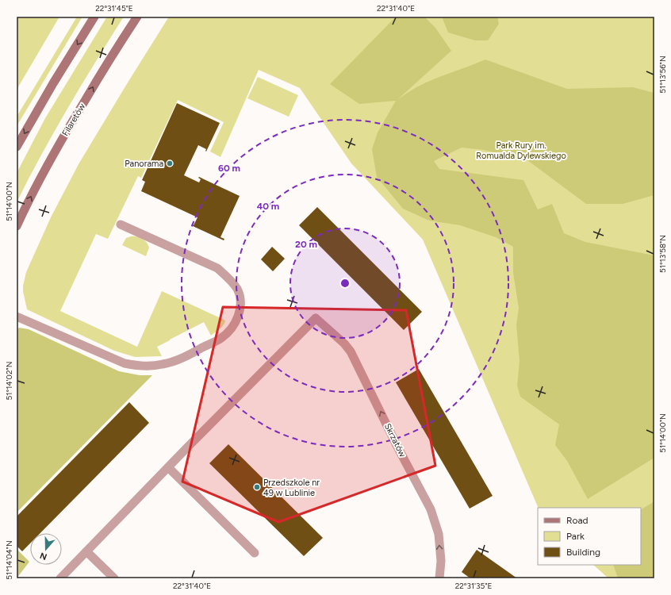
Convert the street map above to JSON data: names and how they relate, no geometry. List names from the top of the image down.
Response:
{
  "streets": {
    "main road": ["Filaretów"],
    "street": ["Skrzatów"]
  },
  "parks": ["Park Rury im. Romualda Dylewskiego"],
  "places": ["Panorama", "Przedszkole nr 49 w Lublinie"],
  "legend": ["Road", "Park", "Building"],
  "north": "bottom",
  "coordinates": [
    "22°31'45\"E",
    "22°31'40\"E",
    "51°13'56\"N",
    "51°14'00\"N",
    "51°13'58\"N",
    "51°14'02\"N",
    "51°14'04\"N",
    "22°31'35\"E"
  ],
  "rings": ["60 m", "40 m", "20 m"]
}
